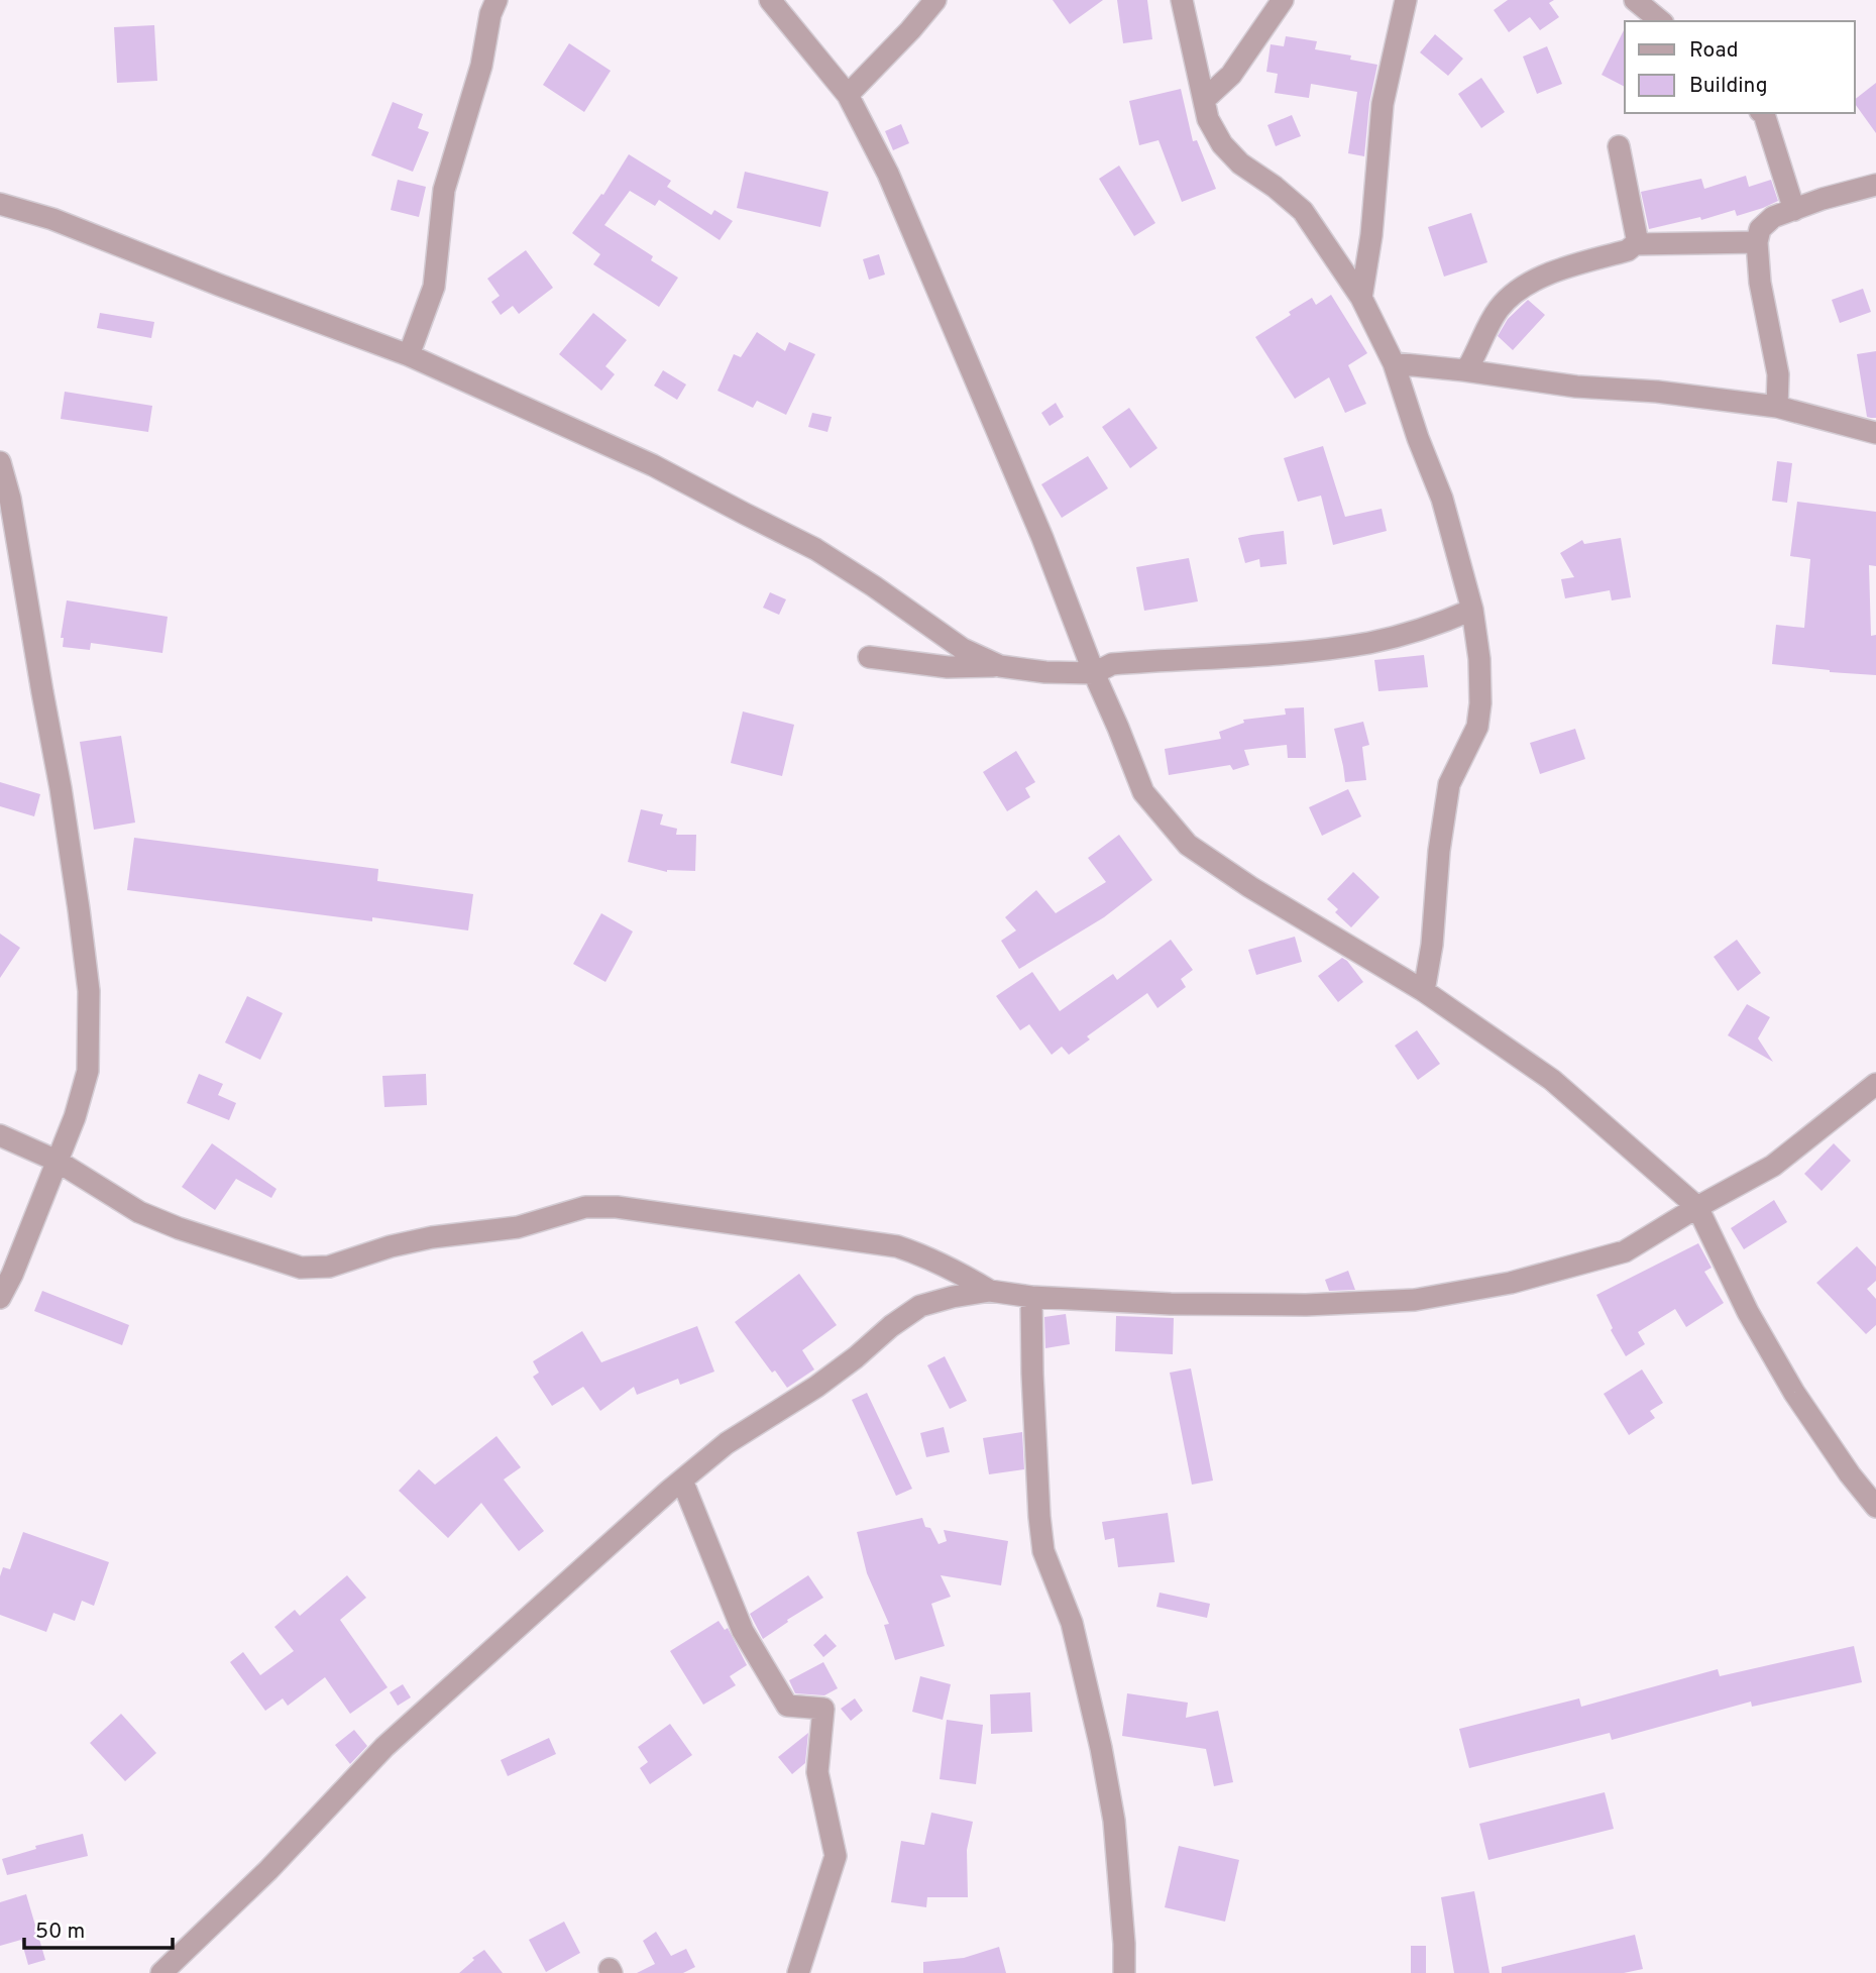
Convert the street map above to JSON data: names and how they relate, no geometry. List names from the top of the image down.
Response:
{
  "legend": ["Road", "Building"],
  "scale_bar": "50 m"
}
